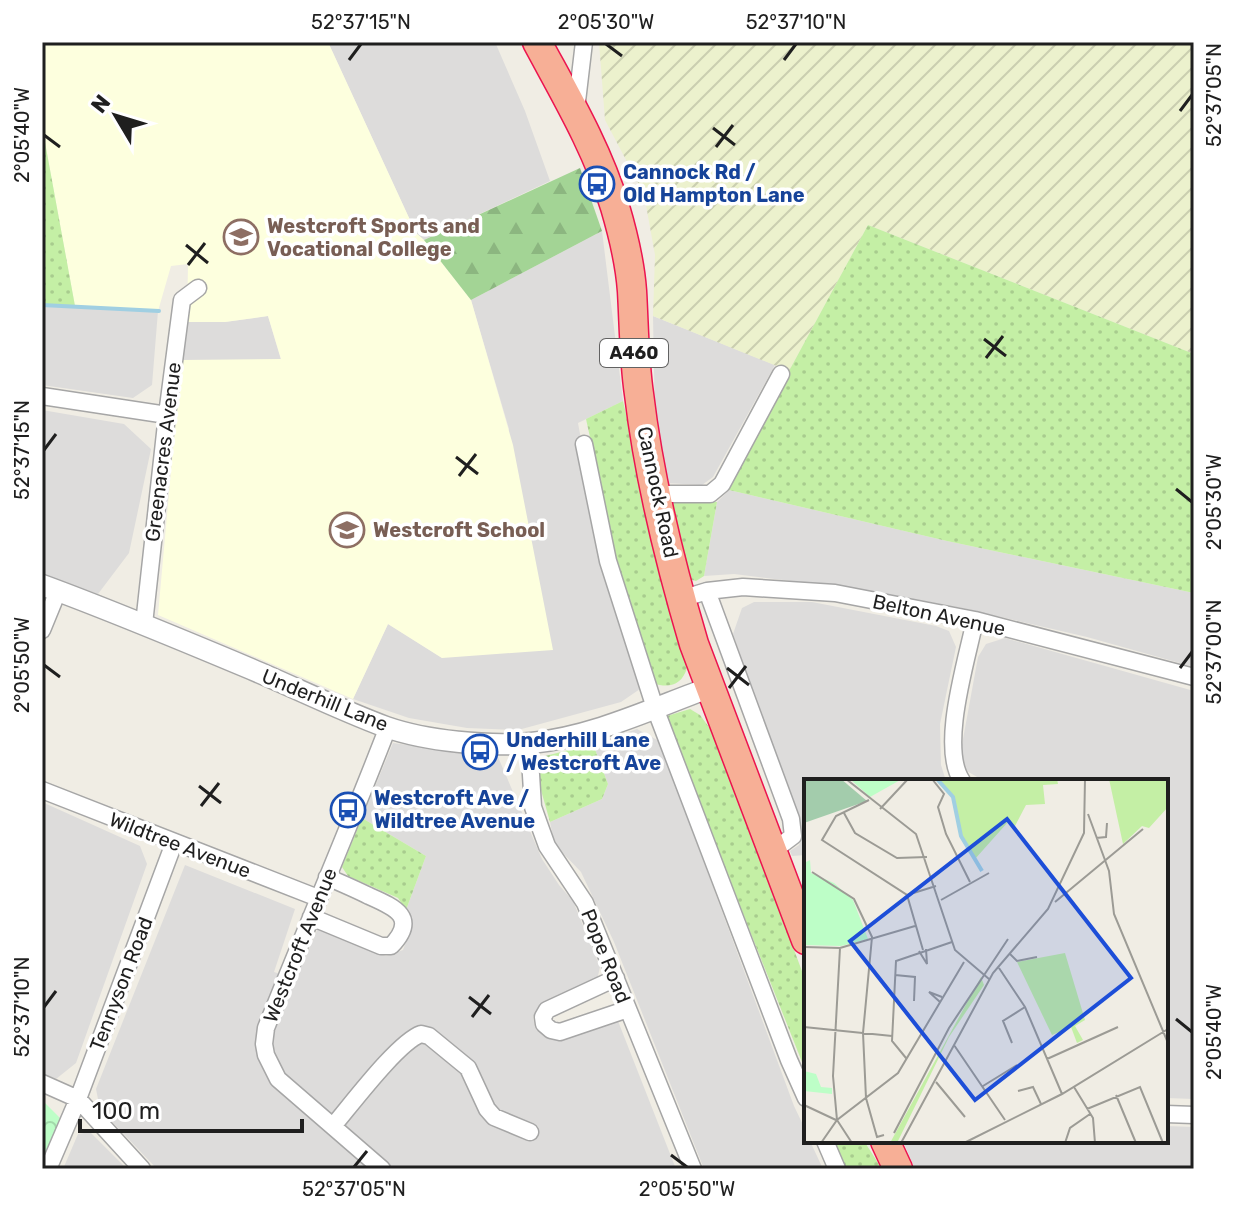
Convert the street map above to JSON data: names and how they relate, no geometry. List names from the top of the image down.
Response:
{
  "streets": {
    "highway": ["A460", "Cannock Road"],
    "street": [
      "Greenacres Avenue",
      "Belton Avenue",
      "Underhill Lane",
      "Wildtree Avenue",
      "Westcroft Avenue",
      "Pope Road",
      "Tennyson Road"
    ]
  },
  "crossings": [
    ["Greenacres Avenue", "Underhill Lane"],
    ["Cannock Road", "Belton Avenue"],
    ["Cannock Road", "Underhill Lane"],
    ["Underhill Lane", "Westcroft Avenue"],
    ["Underhill Lane", "Pope Road"],
    ["Wildtree Avenue", "Westcroft Avenue"],
    ["Wildtree Avenue", "Tennyson Road"]
  ],
  "places": {
    "bus stop": ["Cannock Rd / Old Hampton Lane", "Underhill Lane / Westcroft Ave", "Westcroft Ave / Wildtree Avenue"],
    "school or university": ["Westcroft Sports and Vocational College", "Westcroft School"]
  },
  "scale_bar": "100 m",
  "north": "top left",
  "coordinates": [
    "52°37'15\"N",
    "2°05'30\"W",
    "52°37'10\"N",
    "52°37'05\"N",
    "2°05'40\"W",
    "52°37'00\"N",
    "2°05'50\"W"
  ]
}
